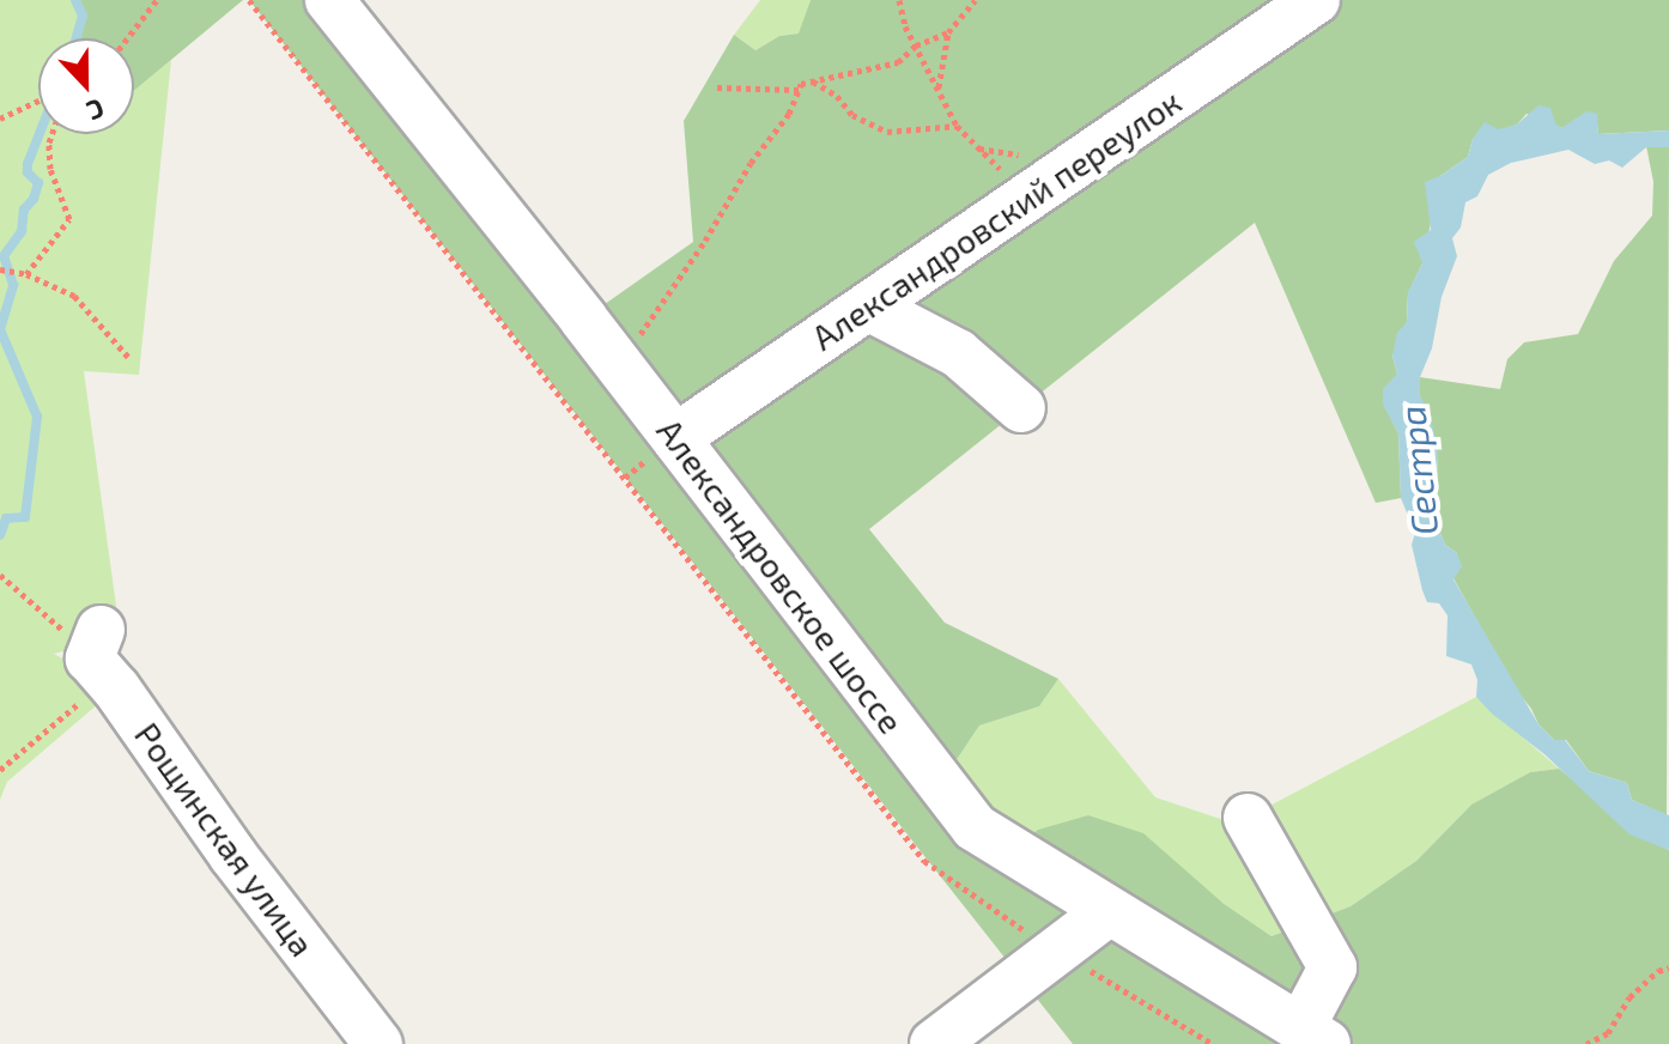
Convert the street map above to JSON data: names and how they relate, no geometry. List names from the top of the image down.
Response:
{
  "streets": {
    "street": ["Александровский переулок", "Александровское шоссе", "Рощинская улица"]
  },
  "crossings": [
    ["Александровский переулок", "Александровское шоссе"]
  ],
  "water": ["Сестра"],
  "north": "bottom"
}
